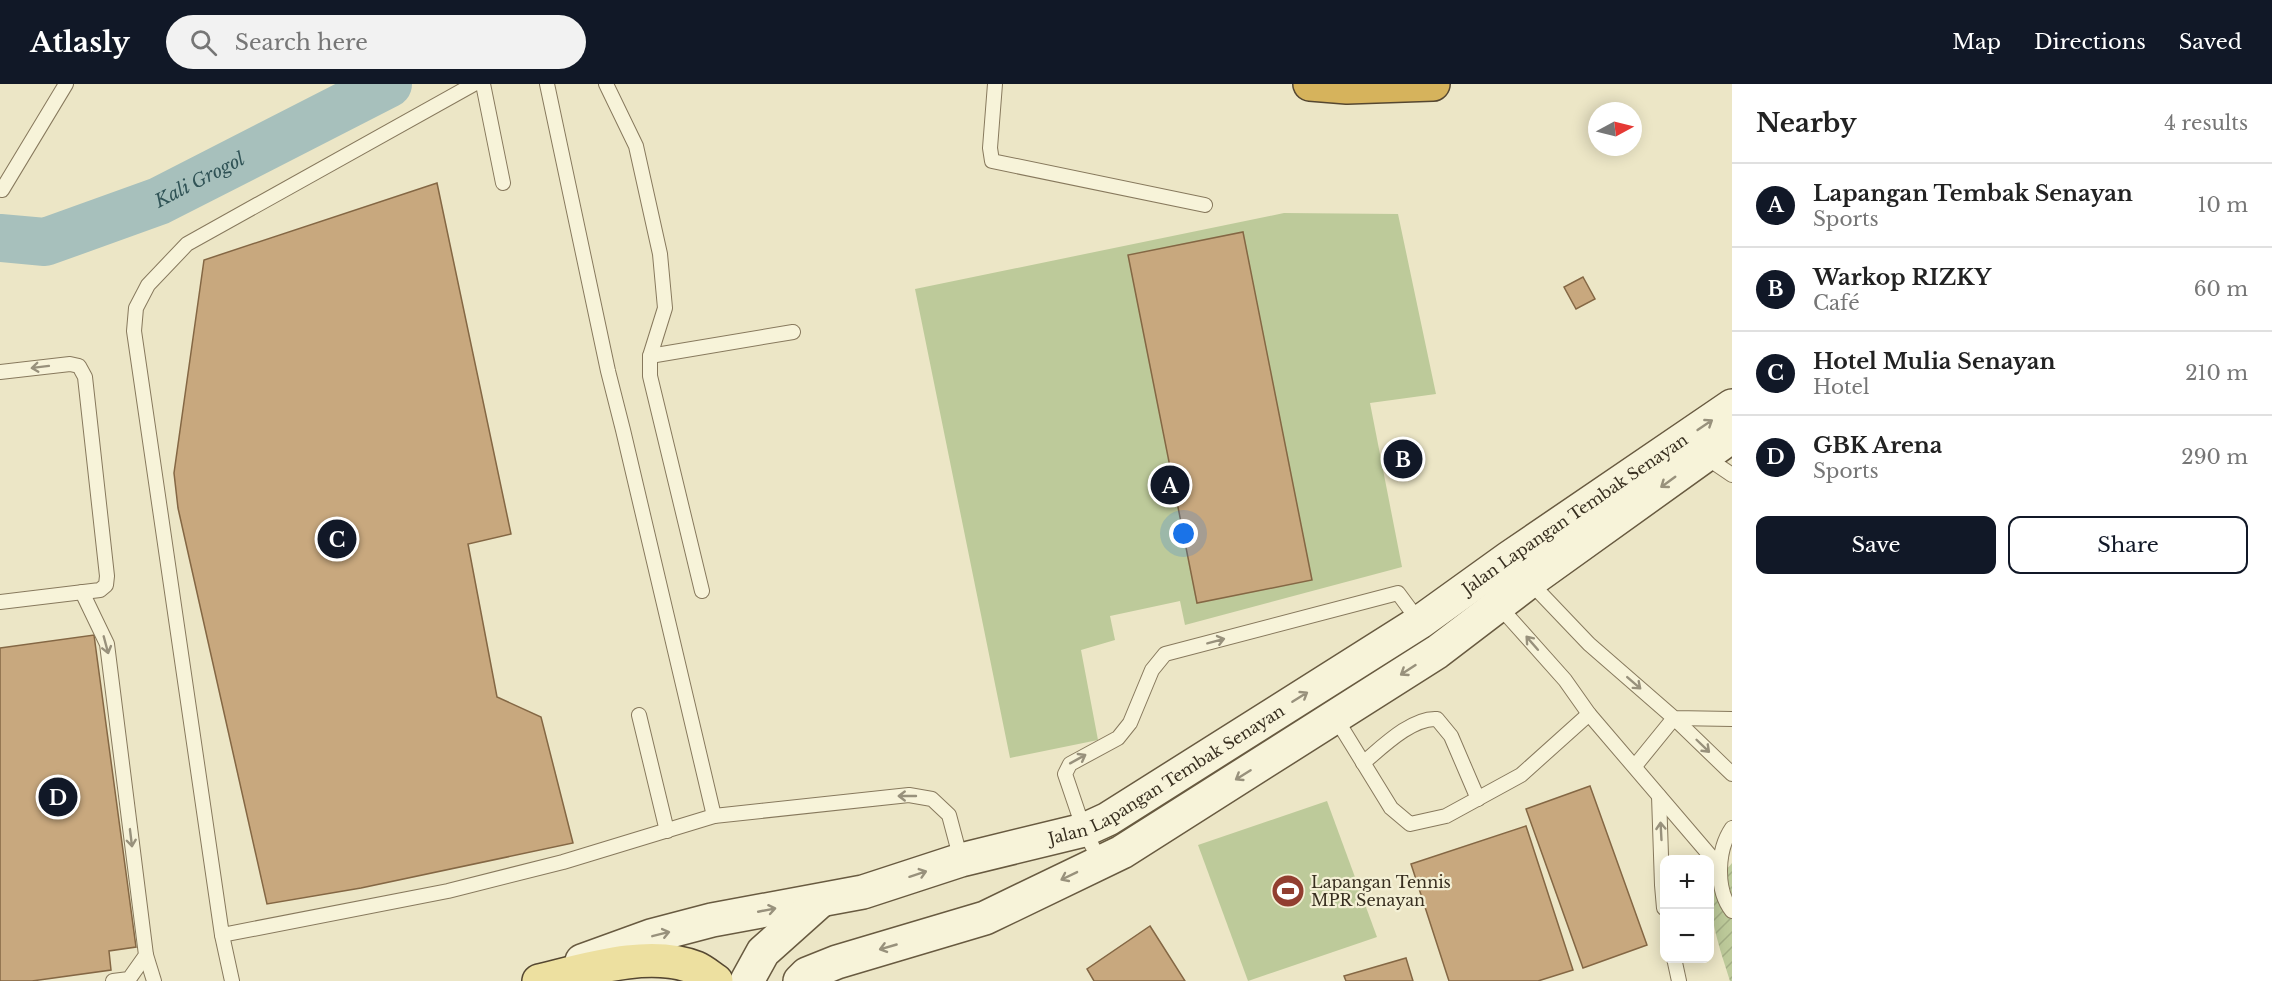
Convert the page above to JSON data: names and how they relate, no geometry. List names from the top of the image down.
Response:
{
  "streets": {
    "main road": ["Jalan Lapangan Tembak Senayan"]
  },
  "water": ["Kali Grogol"],
  "places": {
    "sports": ["Lapangan Tennis MPR Senayan"]
  },
  "north": "right",
  "page": {
    "header": "Atlasly",
    "search": "Search here",
    "nav": ["Map", "Directions", "Saved"],
    "heading": ["Nearby", "4 results"],
    "list": [
      {
        "mark": "A",
        "name": "Lapangan Tembak Senayan",
        "note": "Sports",
        "value": "10 m"
      },
      {
        "mark": "B",
        "name": "Warkop RIZKY",
        "note": "Café",
        "value": "60 m"
      },
      {
        "mark": "C",
        "name": "Hotel Mulia Senayan",
        "note": "Hotel",
        "value": "210 m"
      },
      {
        "mark": "D",
        "name": "GBK Arena",
        "note": "Sports",
        "value": "290 m"
      }
    ],
    "pins": [
      "B",
      "A",
      "C",
      "D"
    ],
    "buttons": ["Save", "Share"],
    "map_buttons": ["+", "−"]
  }
}
